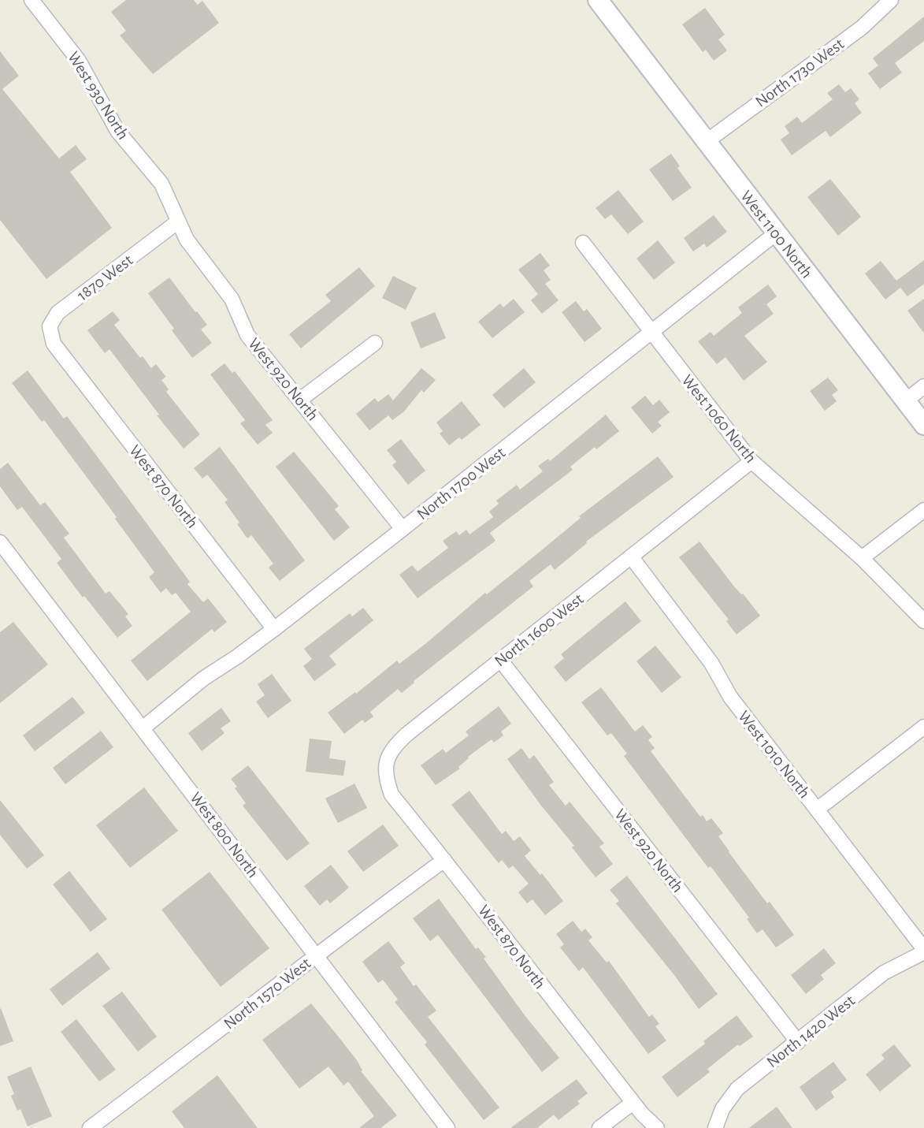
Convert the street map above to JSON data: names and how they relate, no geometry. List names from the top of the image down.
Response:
{
  "streets": {
    "main road": ["West 1100 North"],
    "street": [
      "North 1730 West",
      "West 930 North",
      "1870 West",
      "West 920 North",
      "West 1060 North",
      "North 1700 West",
      "West 870 North",
      "North 1600 West",
      "West 1010 North",
      "West 800 North",
      "North 1570 West",
      "North 1420 West"
    ]
  },
  "crossings": [
    ["North 1730 West", "West 1100 North"],
    ["West 930 North", "1870 West"],
    ["West 930 North", "West 920 North"],
    ["West 1100 North", "North 1700 West"],
    ["1870 West", "West 920 North"],
    ["1870 West", "West 870 North"],
    ["West 920 North", "North 1700 West"],
    ["West 920 North", "North 1600 West"],
    ["West 920 North", "North 1420 West"],
    ["West 1060 North", "North 1700 West"],
    ["West 1060 North", "North 1600 West"],
    ["North 1700 West", "West 870 North"],
    ["North 1700 West", "West 800 North"],
    ["West 870 North", "North 1600 West"],
    ["West 870 North", "North 1570 West"],
    ["North 1600 West", "West 1010 North"],
    ["West 1010 North", "North 1420 West"],
    ["West 800 North", "North 1570 West"]
  ]
}
